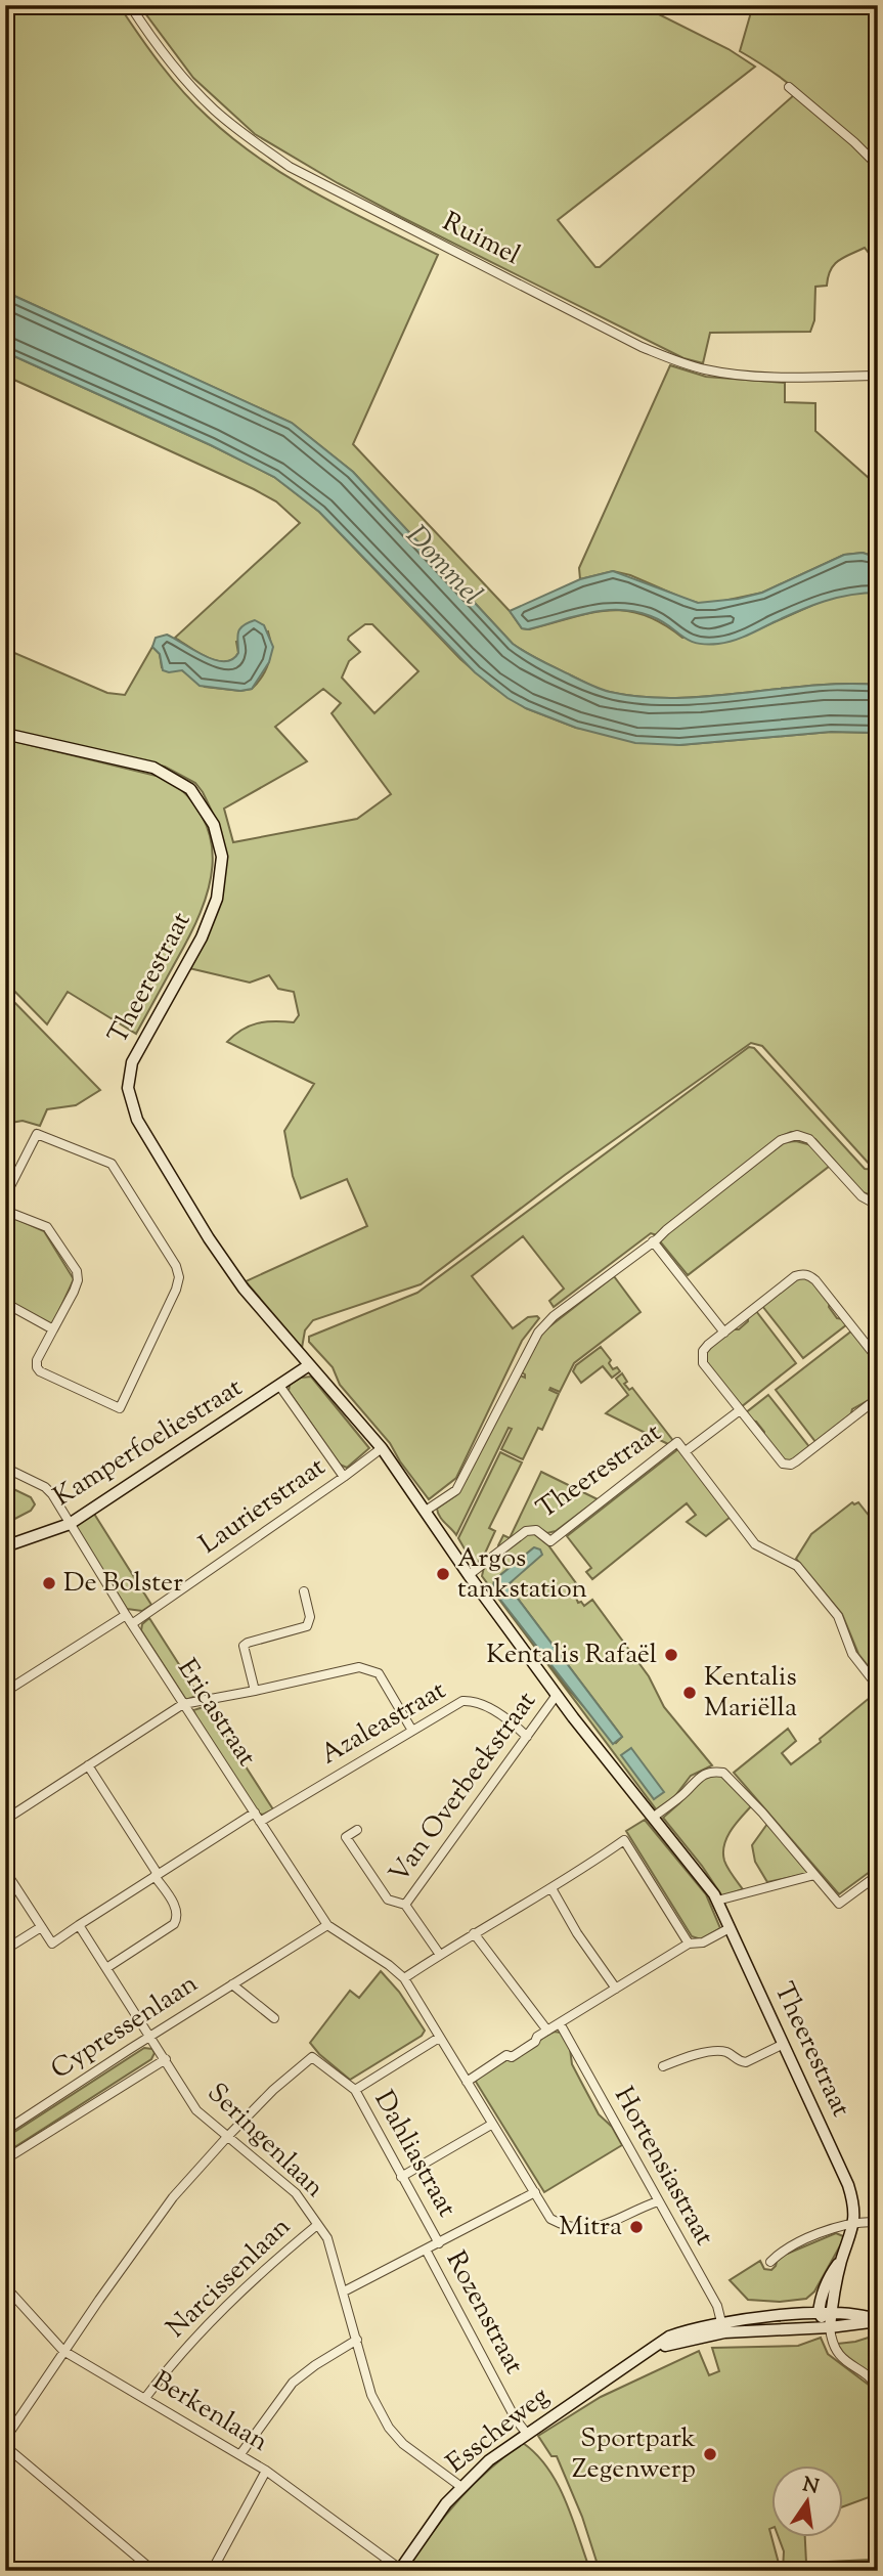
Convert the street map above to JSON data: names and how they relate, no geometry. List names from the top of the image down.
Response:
{
  "streets": {
    "main road": ["Theerestraat", "Kamperfoeliestraat", "Esscheweg"],
    "street": [
      "Ruimel",
      "Laurierstraat",
      "Ericastraat",
      "Azaleastraat",
      "Van Overbeekstraat",
      "Cypressenlaan",
      "Seringenlaan",
      "Dahliastraat",
      "Hortensiastraat",
      "Narcissenlaan",
      "Rozenstraat",
      "Berkenlaan"
    ]
  },
  "crossings": [
    ["Theerestraat", "Kamperfoeliestraat"],
    ["Theerestraat", "Laurierstraat"],
    ["Theerestraat", "Van Overbeekstraat"],
    ["Theerestraat", "Esscheweg"],
    ["Kamperfoeliestraat", "Ericastraat"],
    ["Laurierstraat", "Ericastraat"],
    ["Ericastraat", "Azaleastraat"],
    ["Ericastraat", "Cypressenlaan"],
    ["Azaleastraat", "Van Overbeekstraat"],
    ["Cypressenlaan", "Seringenlaan"],
    ["Seringenlaan", "Dahliastraat"],
    ["Seringenlaan", "Narcissenlaan"],
    ["Seringenlaan", "Esscheweg"],
    ["Hortensiastraat", "Esscheweg"],
    ["Narcissenlaan", "Berkenlaan"],
    ["Rozenstraat", "Esscheweg"],
    ["Berkenlaan", "Esscheweg"]
  ],
  "water": ["Dommel"],
  "places": [
    "Argos tankstation",
    "De Bolster",
    "Kentalis Rafaël",
    "Kentalis Mariëlla",
    "Mitra",
    "Sportpark Zegenwerp"
  ],
  "north": "top"
}
